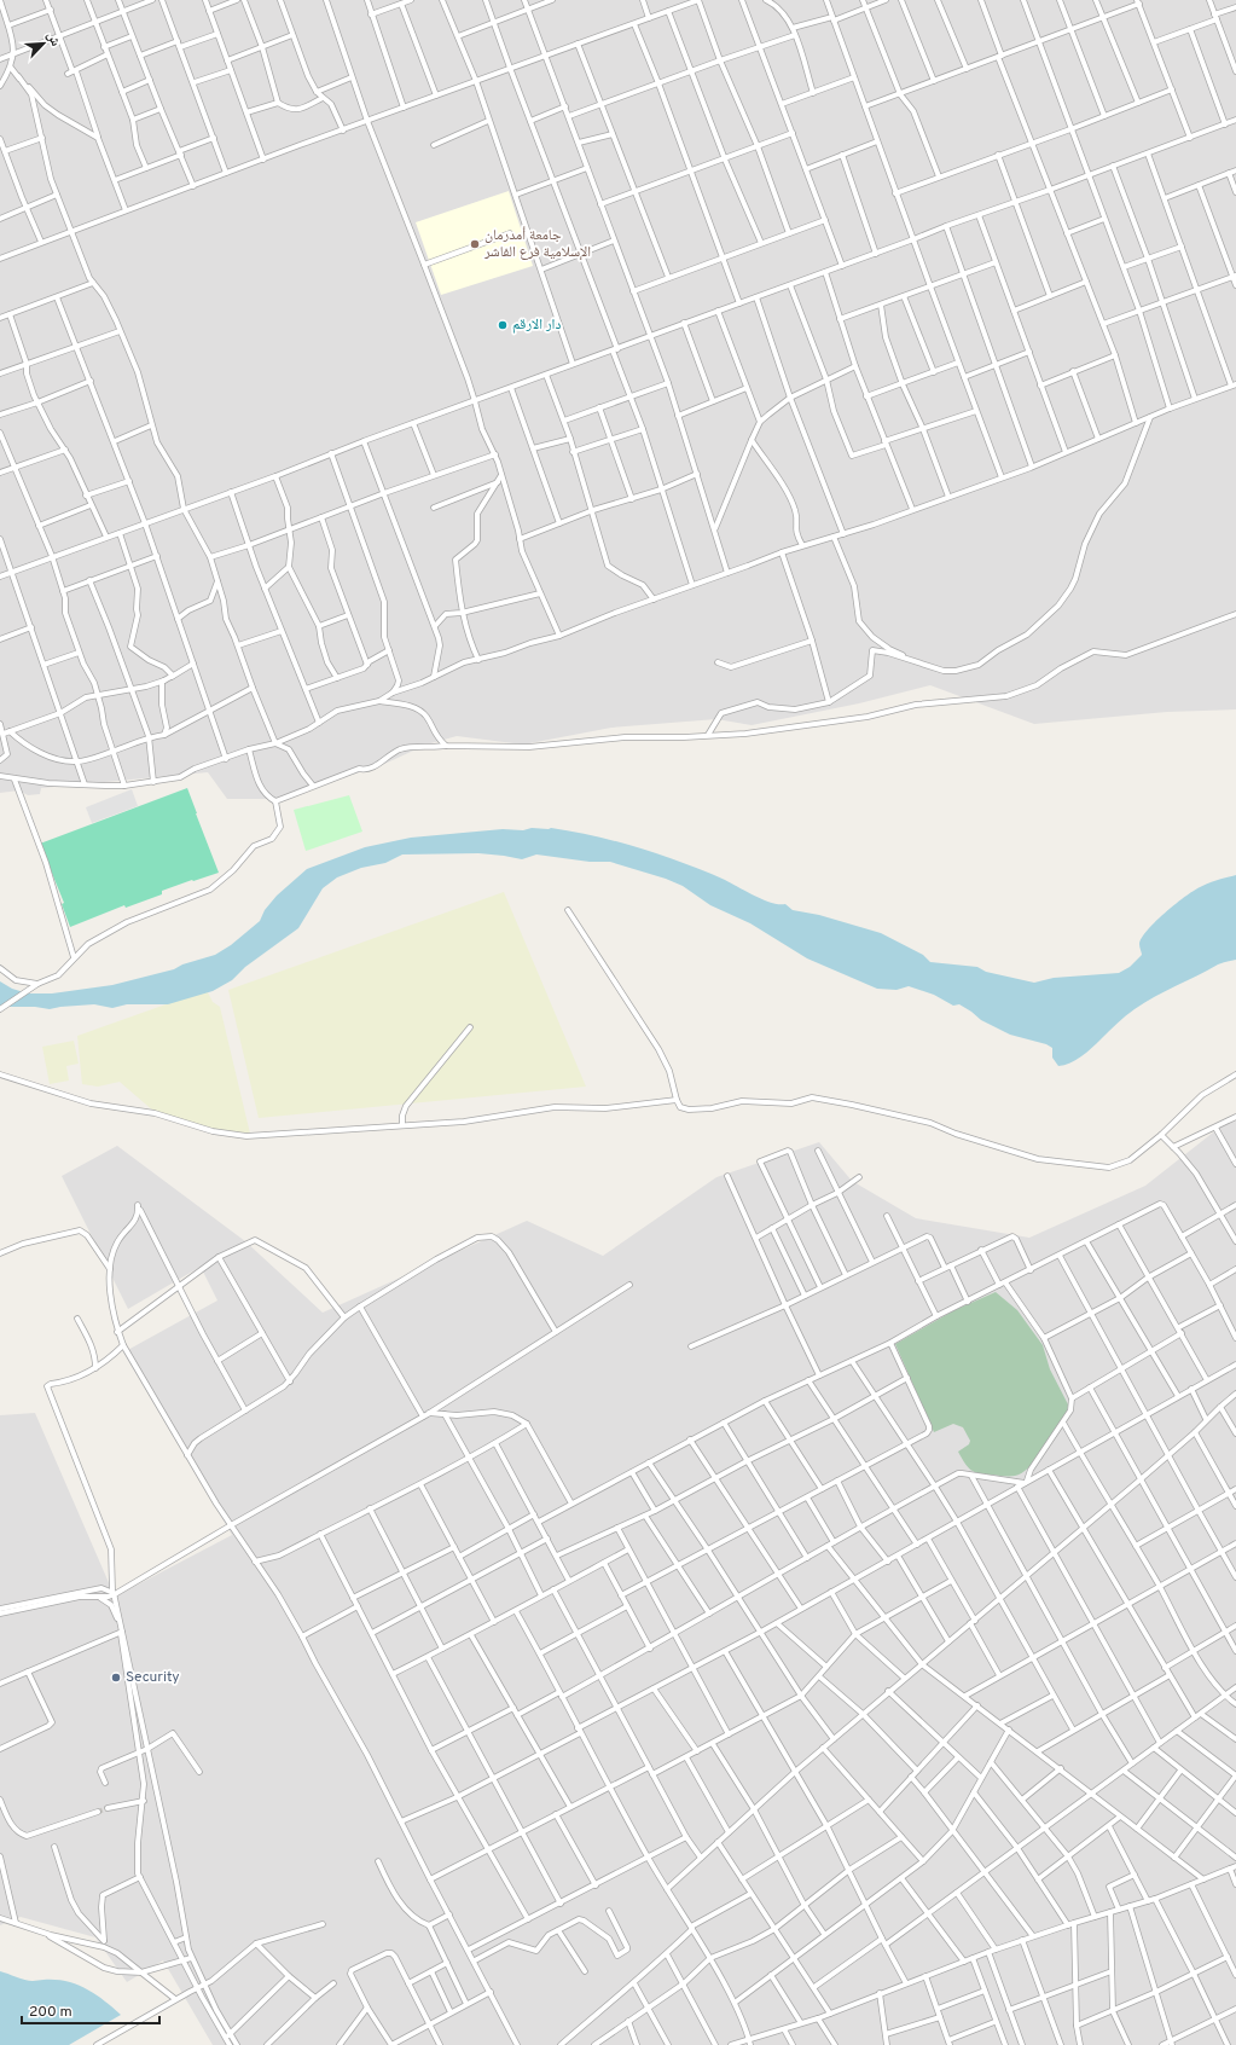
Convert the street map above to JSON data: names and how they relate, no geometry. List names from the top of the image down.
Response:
{
  "places": ["جامعة أمدرمان الإسلامية فرع الفاشر", "دار الارقم", "Security"],
  "scale_bar": "200 m",
  "north": "top right"
}
